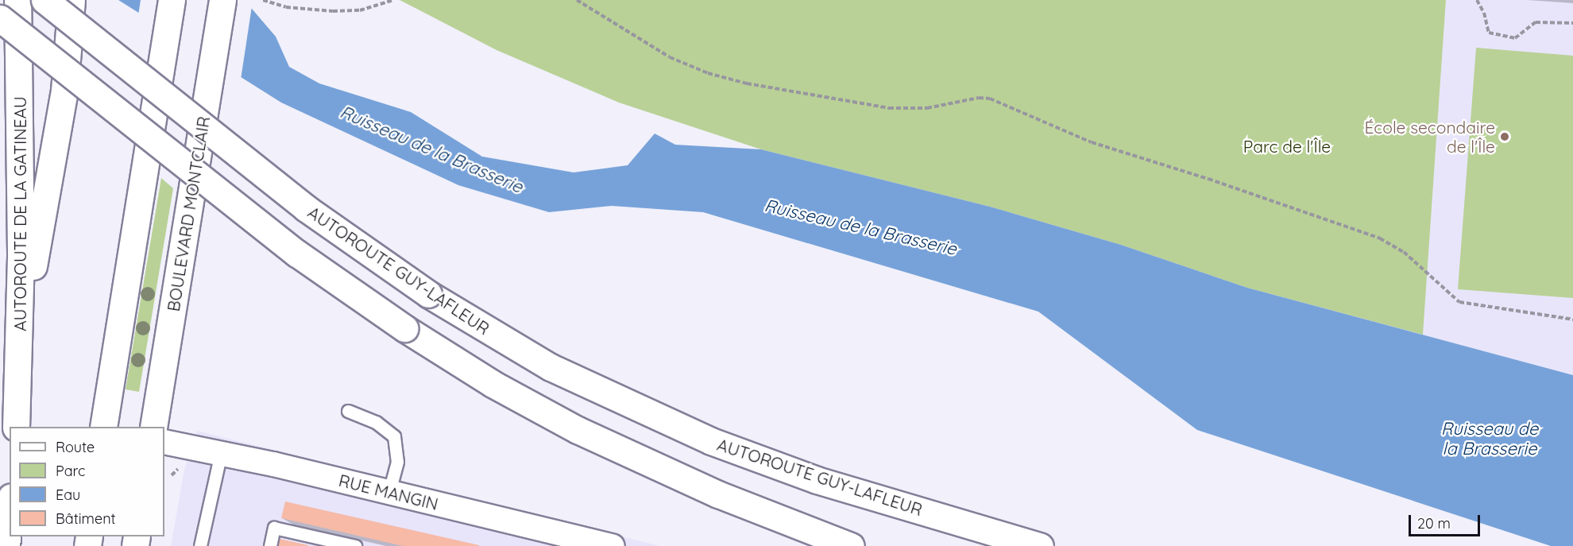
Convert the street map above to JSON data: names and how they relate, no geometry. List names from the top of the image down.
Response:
{
  "streets": {
    "main road": ["AUTOROUTE DE LA GATINEAU", "BOULEVARD MONTCLAIR", "AUTOROUTE GUY-LAFLEUR"],
    "street": ["RUE MANGIN"]
  },
  "water": ["Ruisseau de la Brasserie"],
  "parks": ["Parc de l'Île"],
  "places": ["École secondaire de l'Île"],
  "legend": [
    "Route",
    "Parc",
    "Eau",
    "Bâtiment"
  ],
  "scale_bar": "20 m"
}
